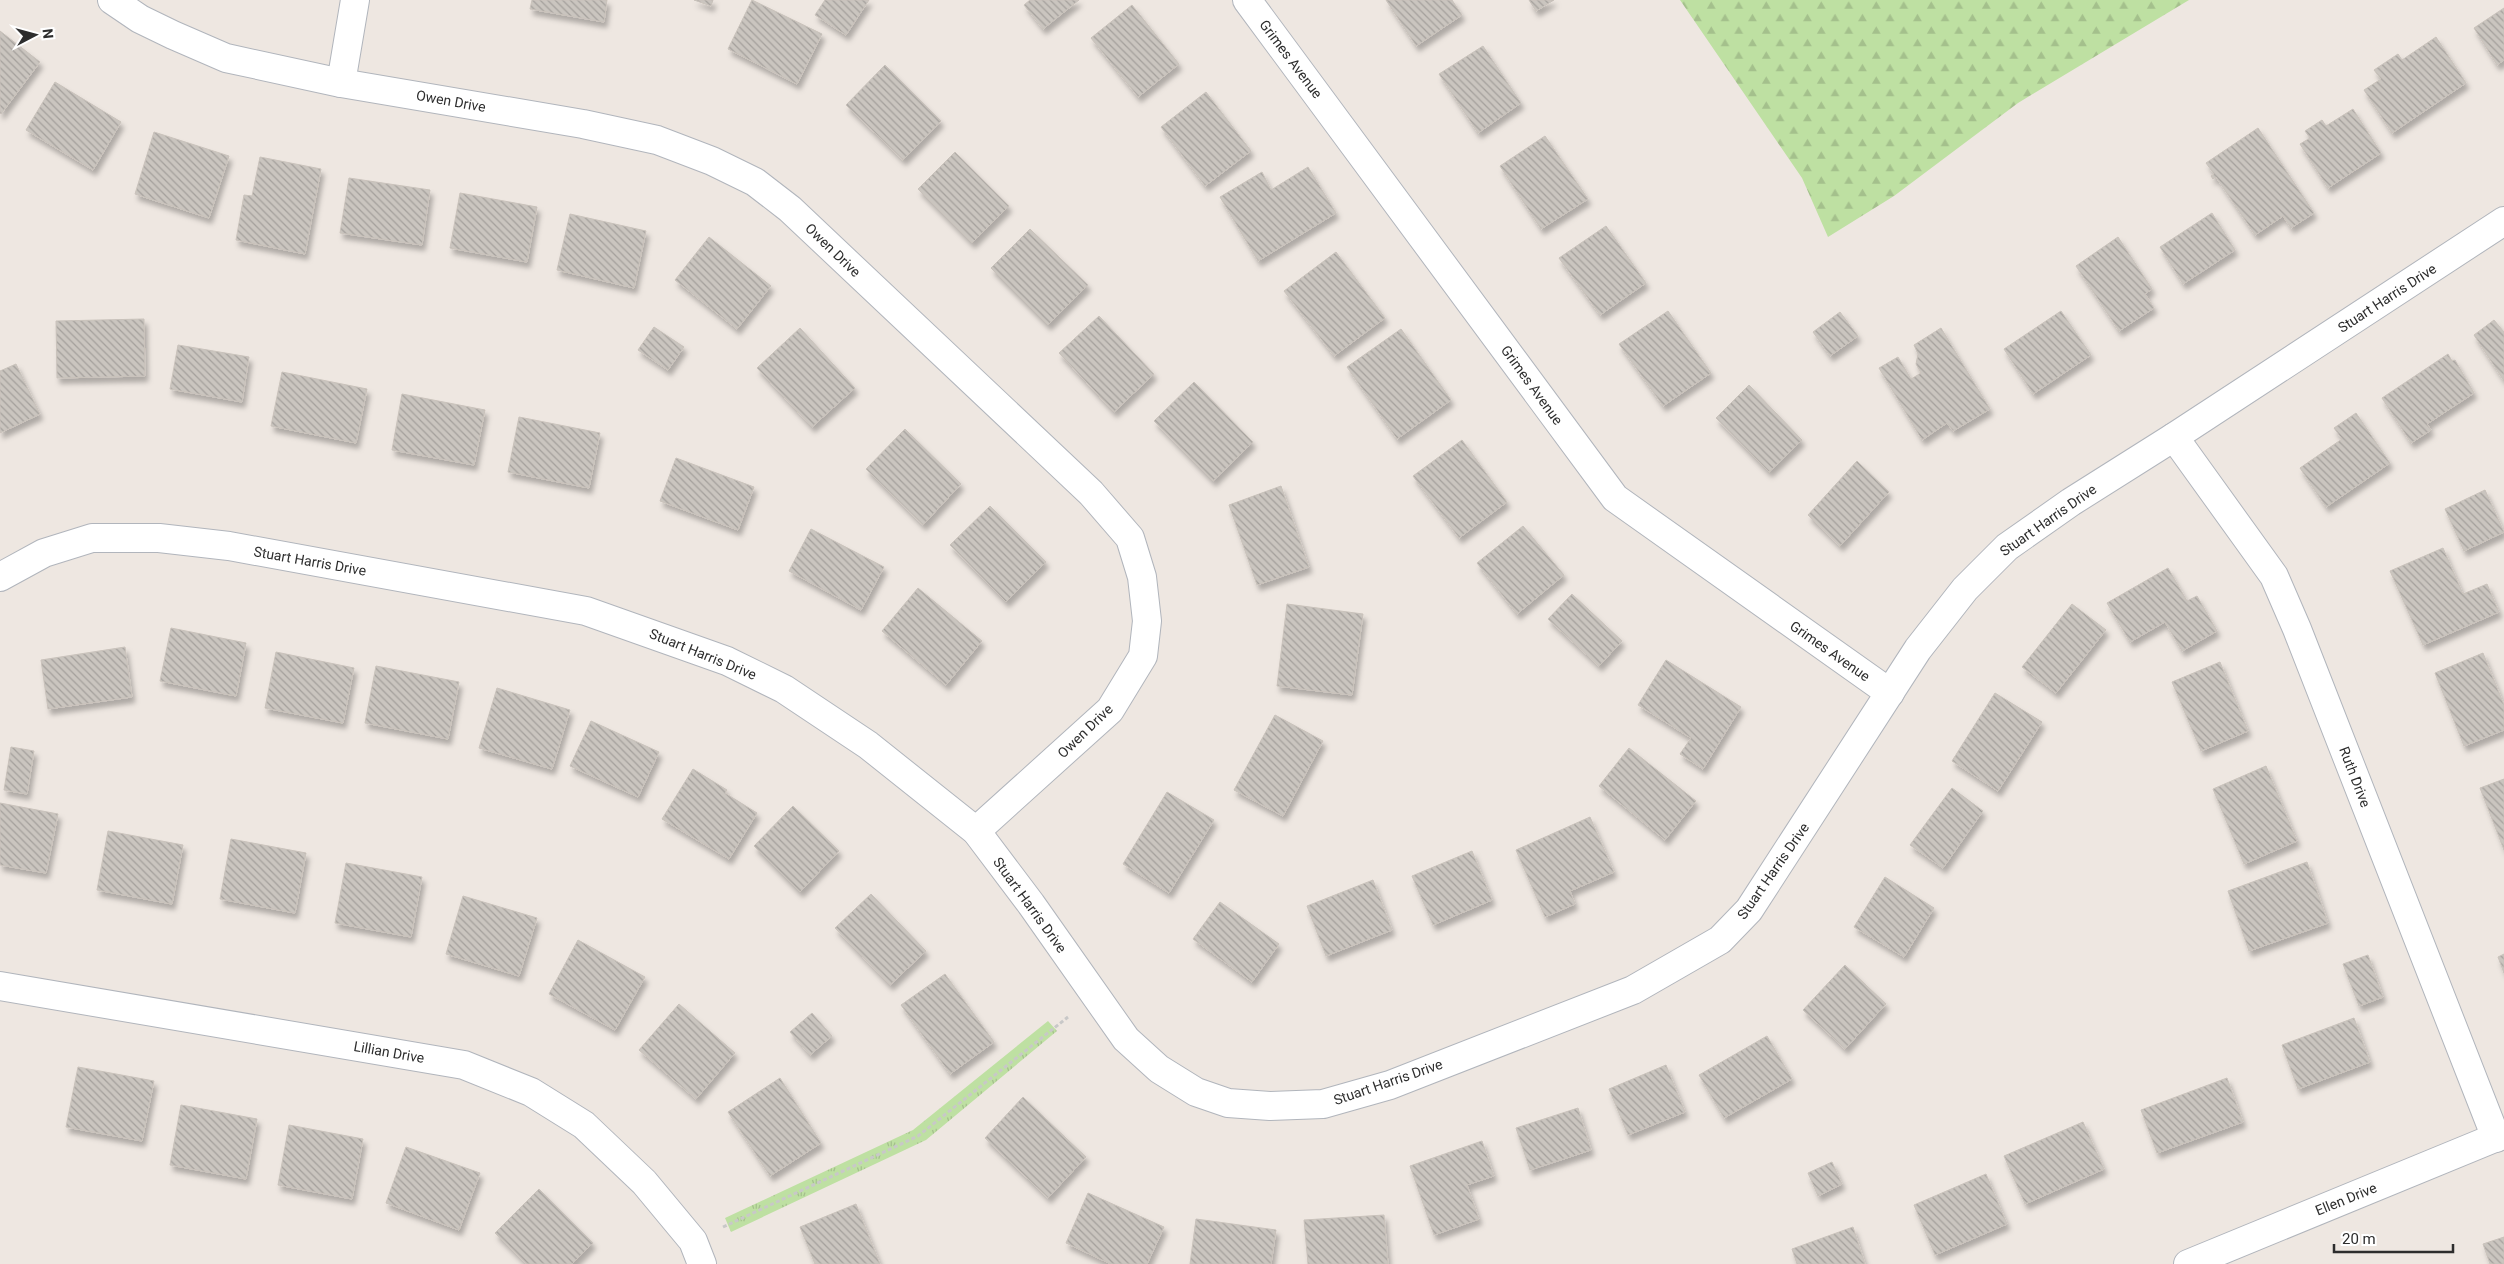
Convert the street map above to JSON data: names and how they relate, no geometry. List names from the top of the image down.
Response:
{
  "streets": {
    "street": [
      "Grimes Avenue",
      "Owen Drive",
      "Stuart Harris Drive",
      "Ruth Drive",
      "Lillian Drive",
      "Ellen Drive"
    ]
  },
  "crossings": [
    ["Grimes Avenue", "Stuart Harris Drive"],
    ["Owen Drive", "Stuart Harris Drive"],
    ["Stuart Harris Drive", "Ruth Drive"],
    ["Ruth Drive", "Ellen Drive"]
  ],
  "scale_bar": "20 m",
  "north": "right"
}
